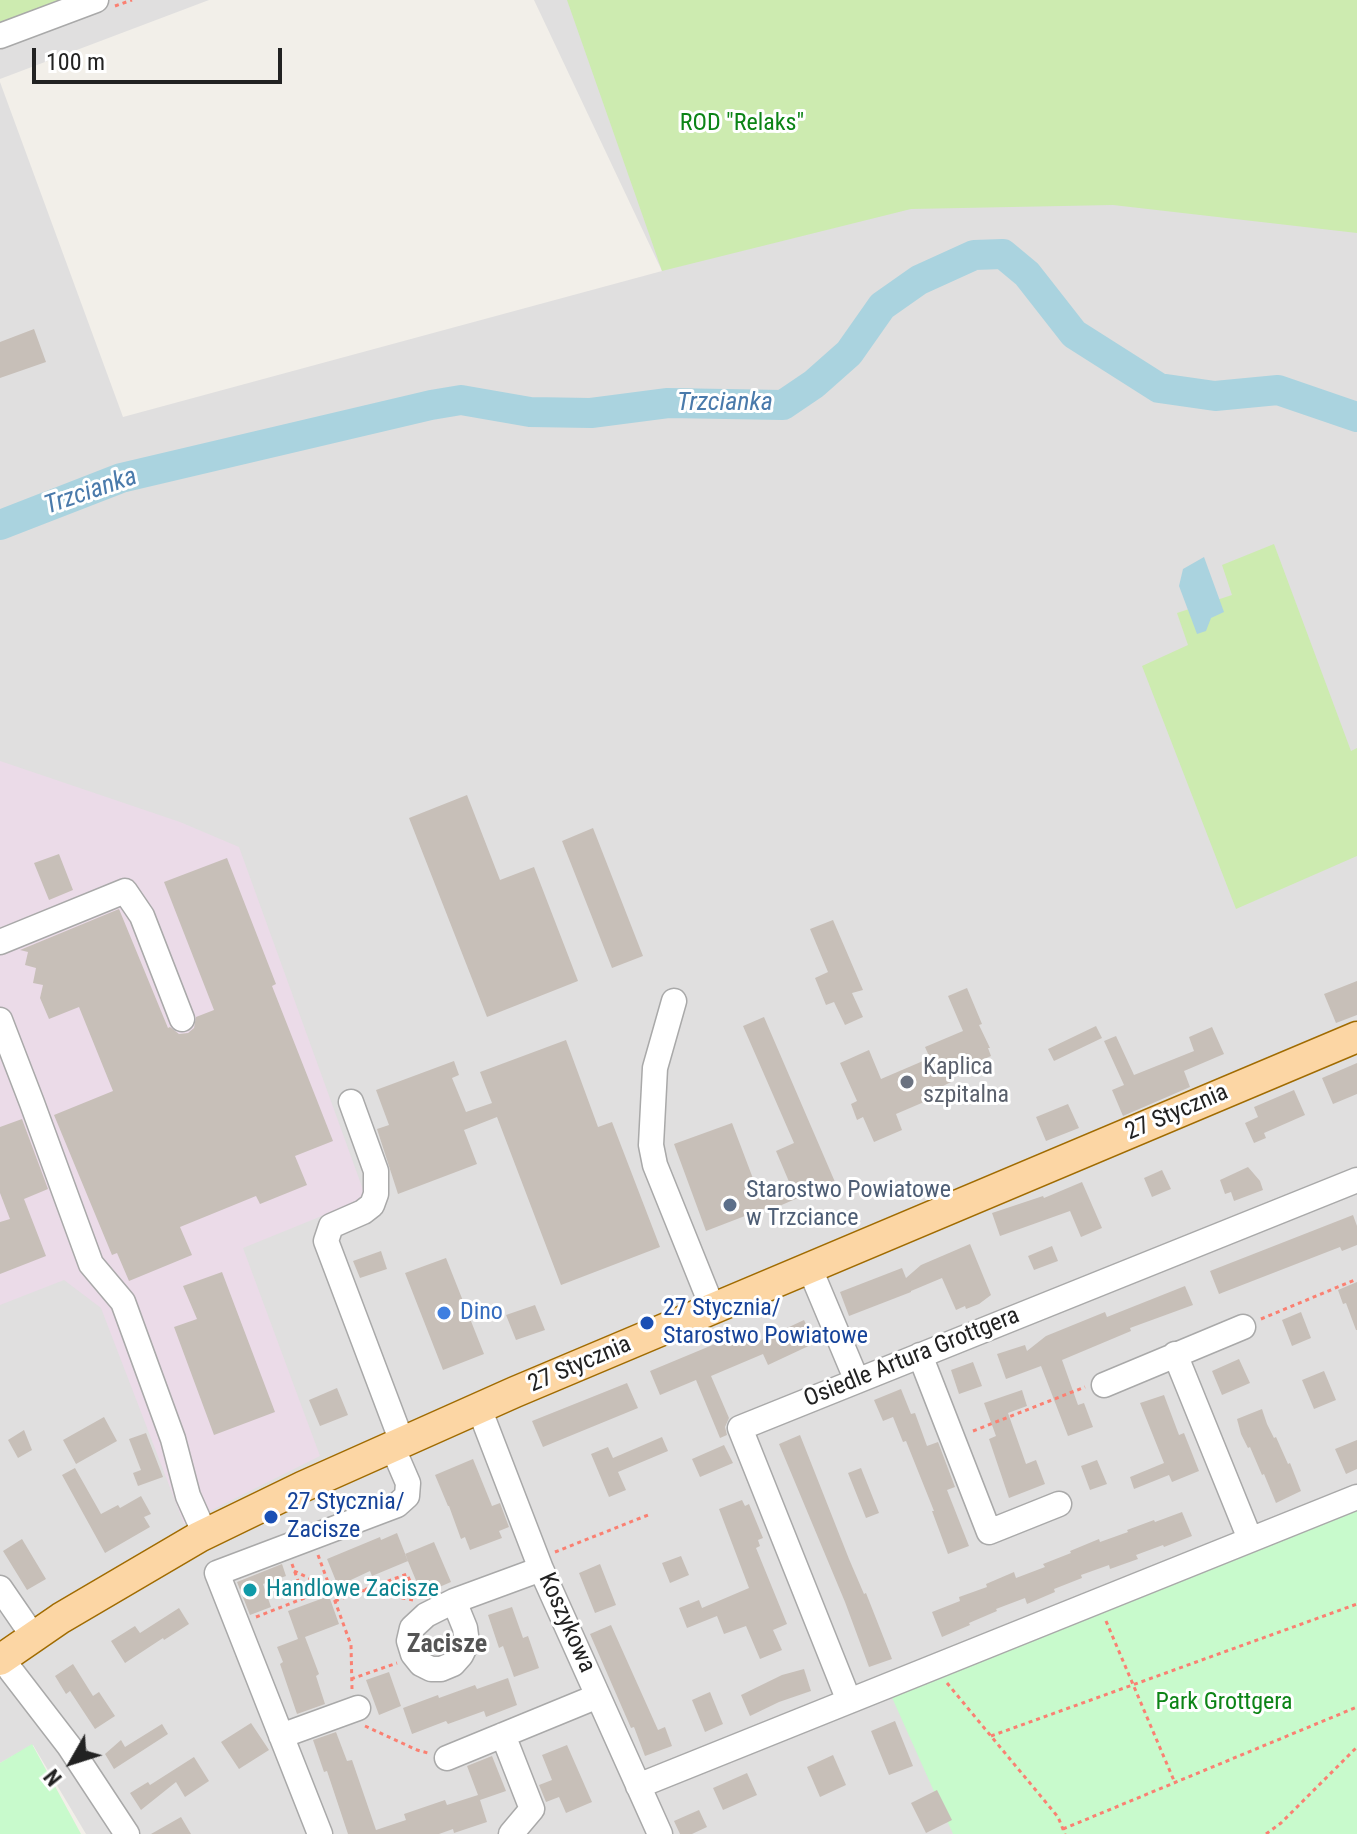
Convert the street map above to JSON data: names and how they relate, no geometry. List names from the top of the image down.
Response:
{
  "streets": {
    "main road": ["27 Stycznia"],
    "street": ["Osiedle Artura Grottgera", "Koszykowa"]
  },
  "crossings": [
    ["27 Stycznia", "Koszykowa"]
  ],
  "districts": ["Zacisze"],
  "water": ["Trzcianka"],
  "parks": ["ROD \"Relaks\"", "Park Grottgera"],
  "places": [
    "Kaplica szpitalna",
    "Starostwo Powiatowe w Trzciance",
    "Dino",
    "27 Stycznia/ Starostwo Powiatowe",
    "27 Stycznia/ Zacisze",
    "Handlowe Zacisze"
  ],
  "scale_bar": "100 m",
  "north": "bottom left"
}
